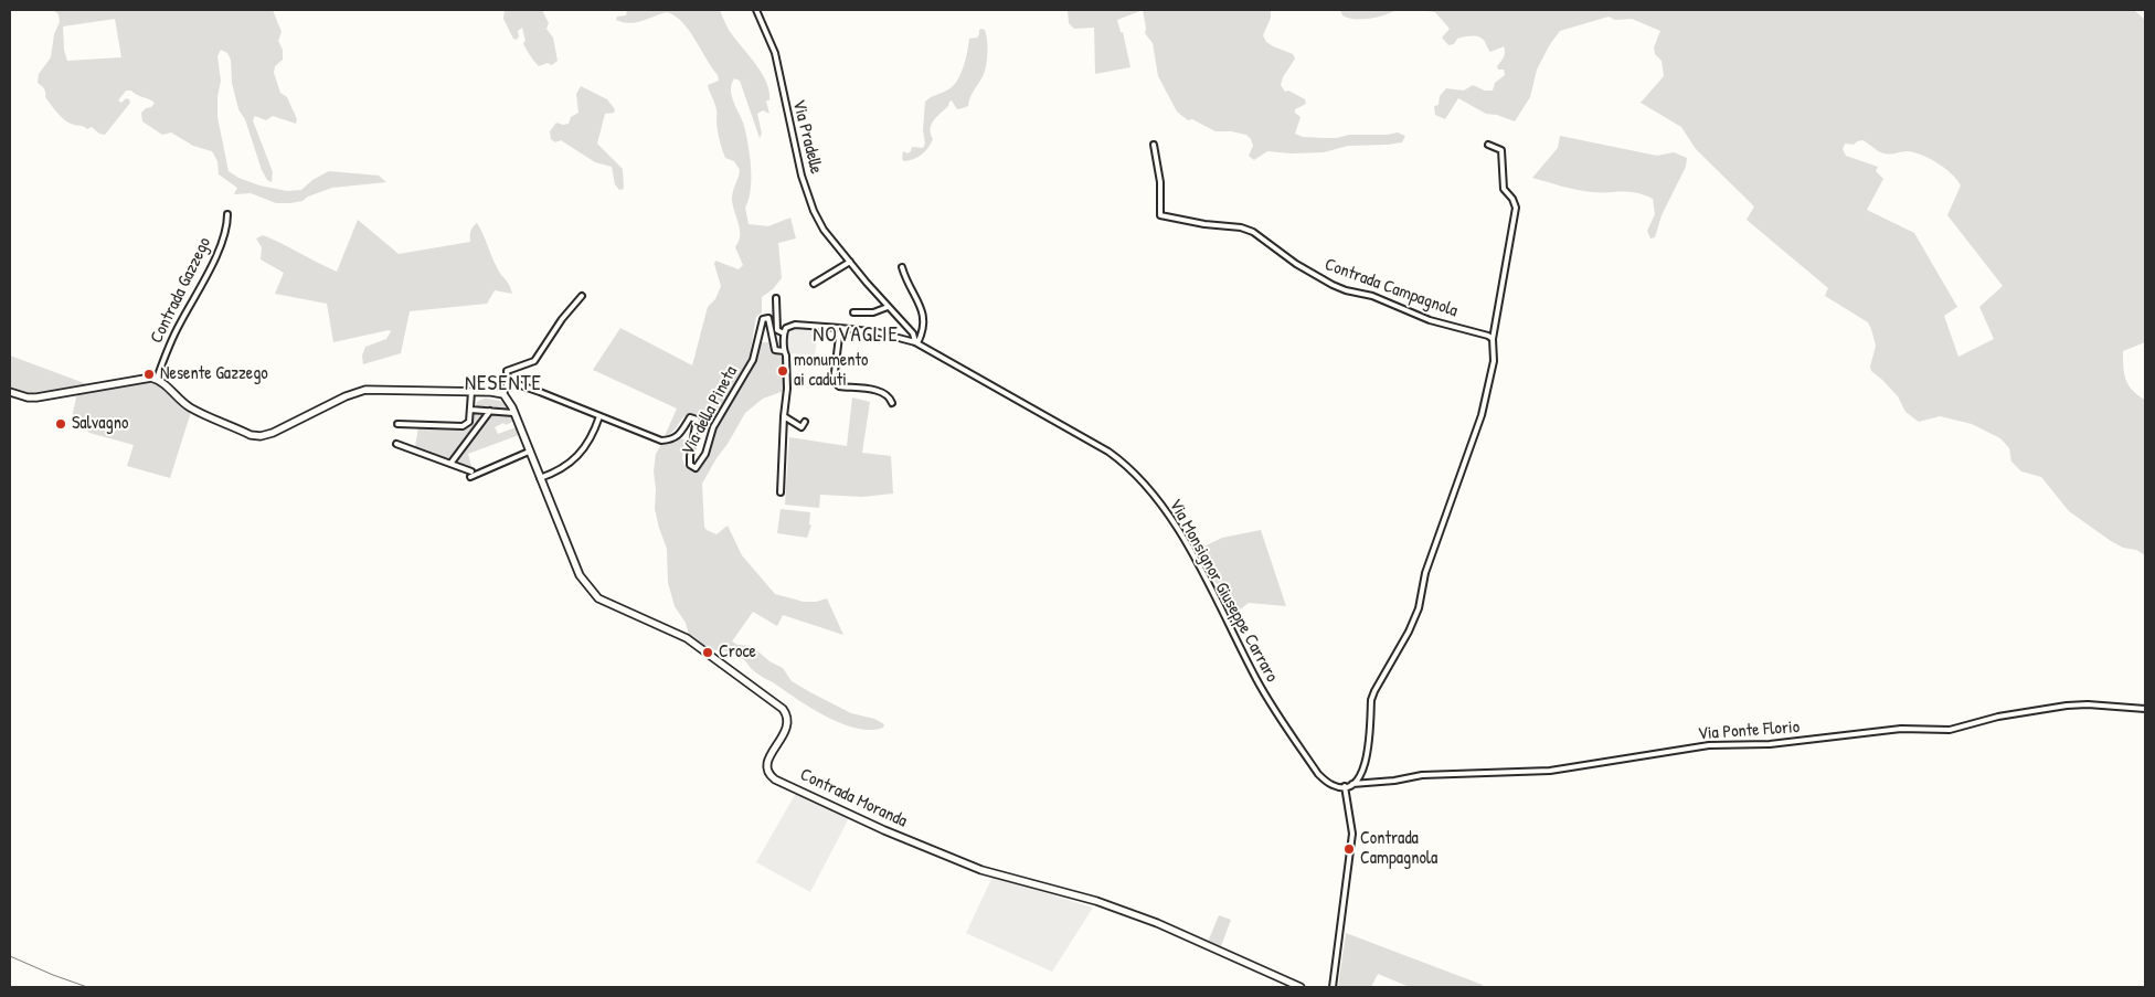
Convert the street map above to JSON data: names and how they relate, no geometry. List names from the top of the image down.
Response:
{
  "streets": {
    "street": [
      "Via Pradelle",
      "Contrada Campagnola",
      "Contrada Gazzego",
      "Via della Pineta",
      "Via Monsignor Giuseppe Carraro",
      "Via Ponte Florio",
      "Contrada Moranda"
    ]
  },
  "crossings": [
    ["Via Pradelle", "Via Monsignor Giuseppe Carraro"]
  ],
  "districts": ["NOVAGLIE", "NESENTE"],
  "places": [
    "monumento ai caduti",
    "Nesente Gazzego",
    "Salvagno",
    "Croce",
    "Contrada Campagnola"
  ]
}
